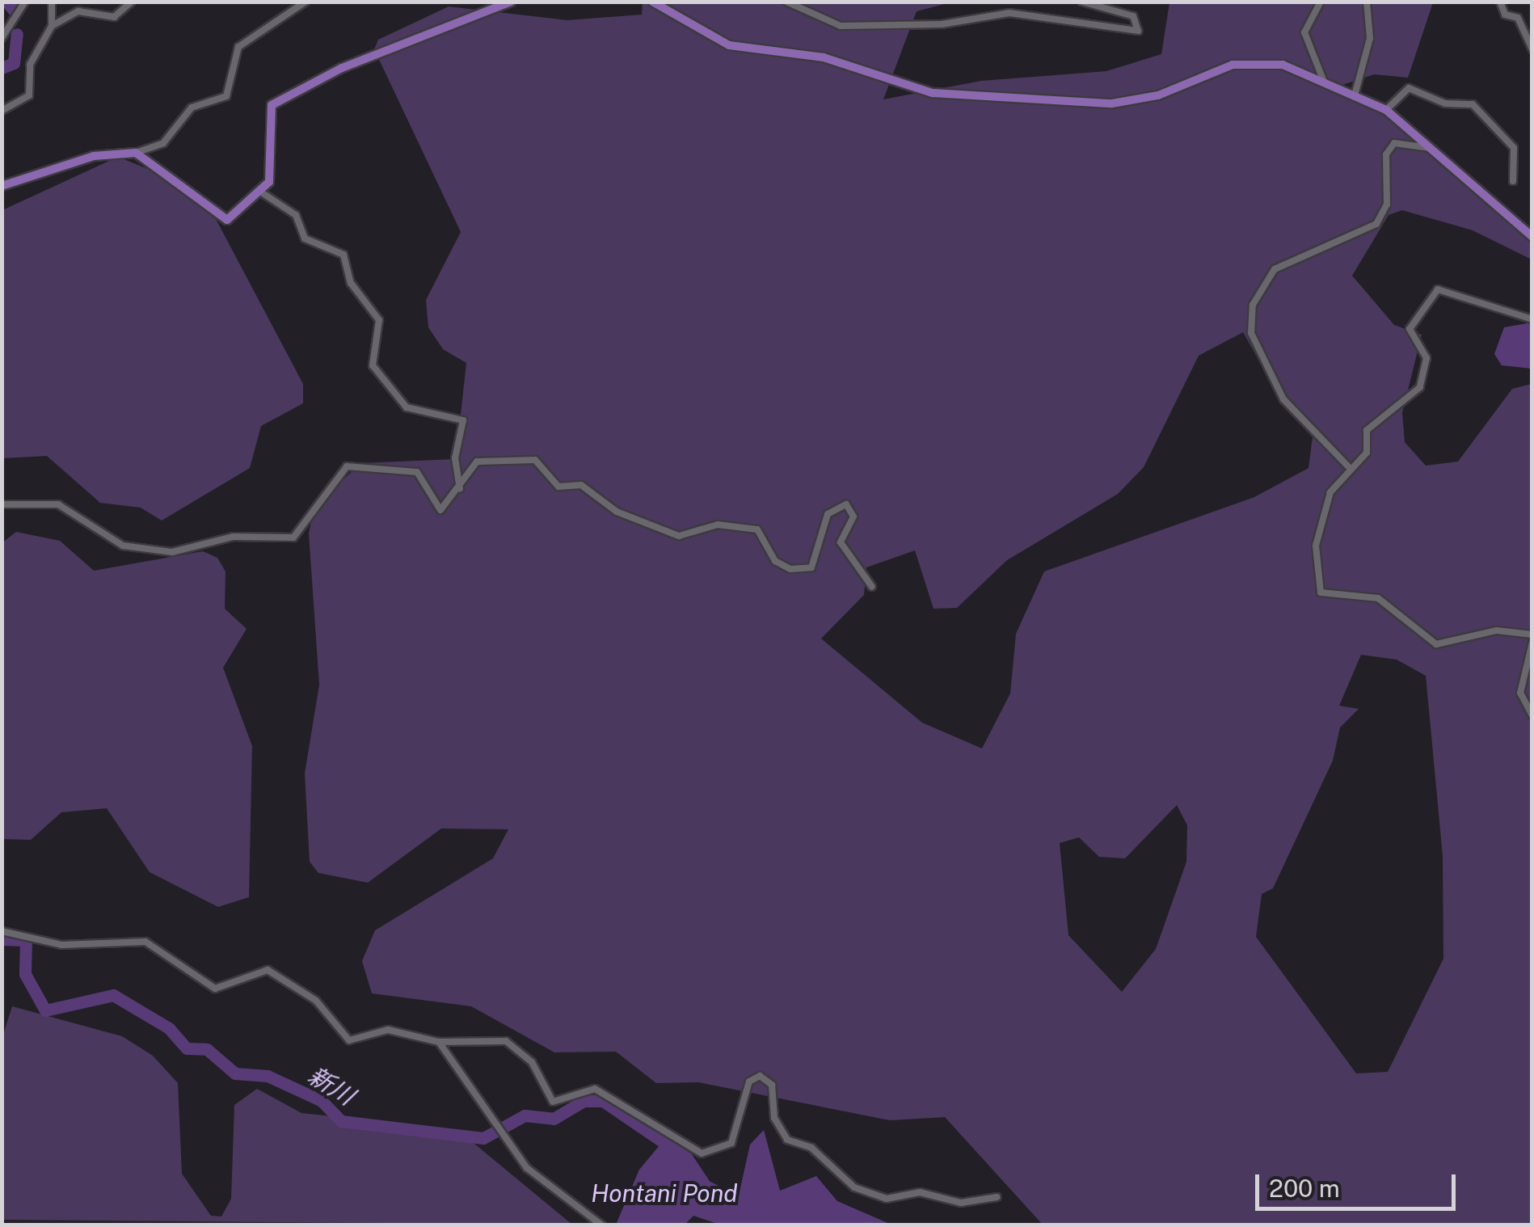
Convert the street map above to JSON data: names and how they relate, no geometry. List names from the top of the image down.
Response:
{
  "water": ["新川", "Hontani Pond"],
  "scale_bar": "200 m"
}
